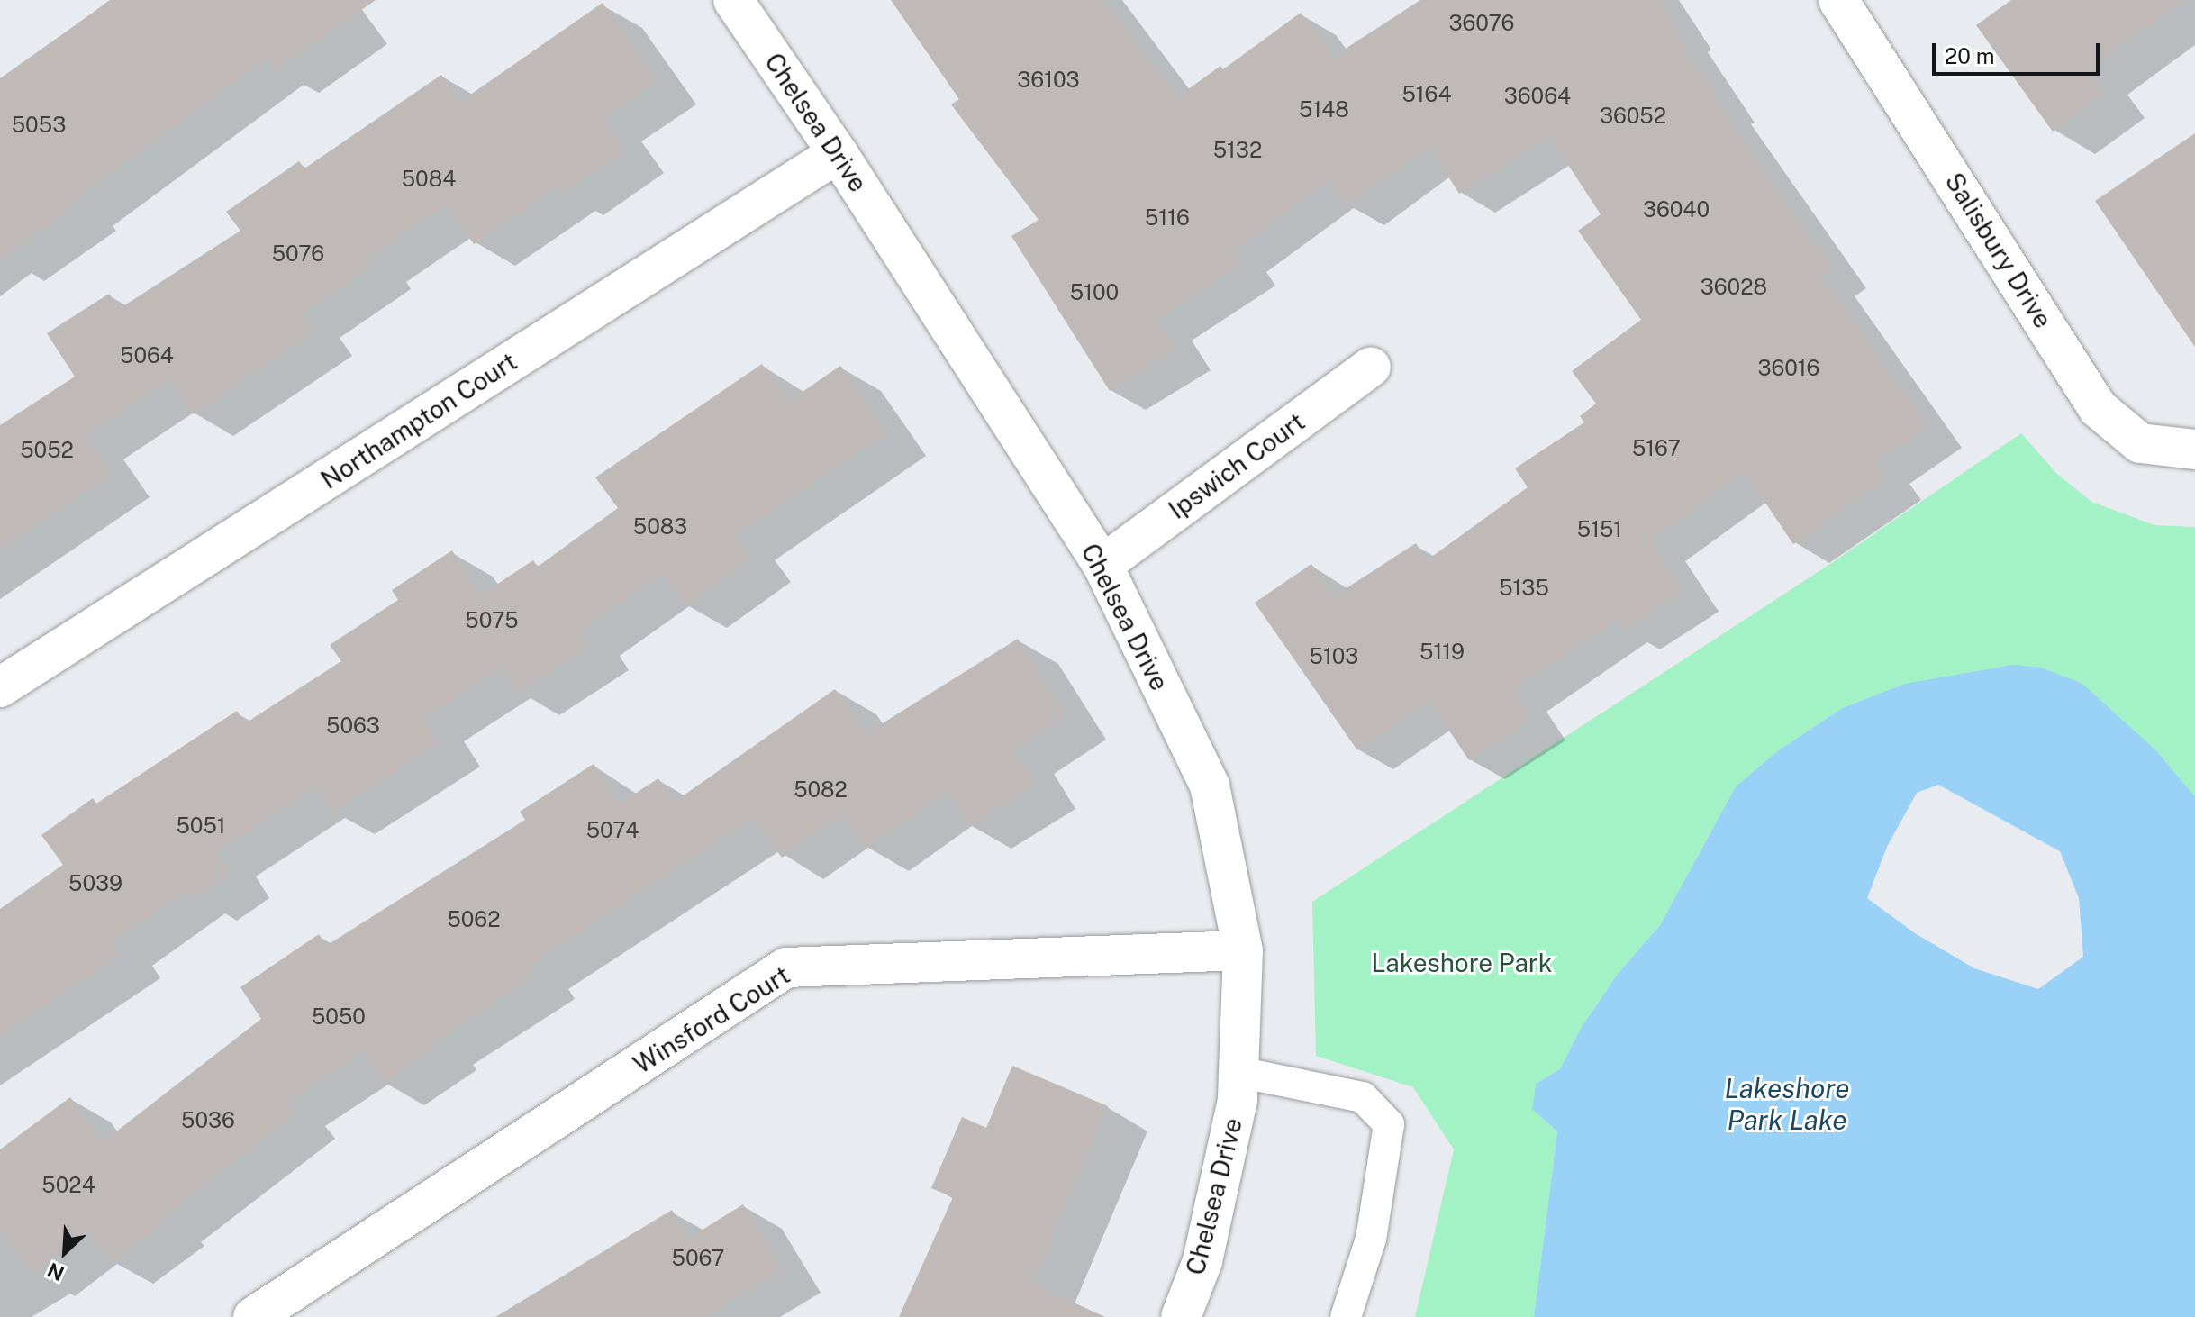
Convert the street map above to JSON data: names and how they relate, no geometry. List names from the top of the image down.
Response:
{
  "streets": {
    "street": [
      "Chelsea Drive",
      "Salisbury Drive",
      "Northampton Court",
      "Ipswich Court",
      "Winsford Court"
    ]
  },
  "crossings": [
    ["Chelsea Drive", "Northampton Court"],
    ["Chelsea Drive", "Ipswich Court"],
    ["Chelsea Drive", "Winsford Court"]
  ],
  "water": ["Lakeshore Park Lake"],
  "parks": ["Lakeshore Park"],
  "house_numbers": [
    "36076",
    "36103",
    "5164",
    "36064",
    "5148",
    "36052",
    "5053",
    "5132",
    "5084",
    "36040",
    "5116",
    "5076",
    "36028",
    "5100",
    "5064",
    "36016",
    "5167",
    "5052",
    "5083",
    "5151",
    "5135",
    "5075",
    "5119",
    "5103",
    "5063",
    "5082",
    "5051",
    "5074",
    "5039",
    "5062",
    "5050",
    "5036",
    "5024",
    "5067"
  ],
  "scale_bar": "20 m",
  "north": "bottom left"
}
